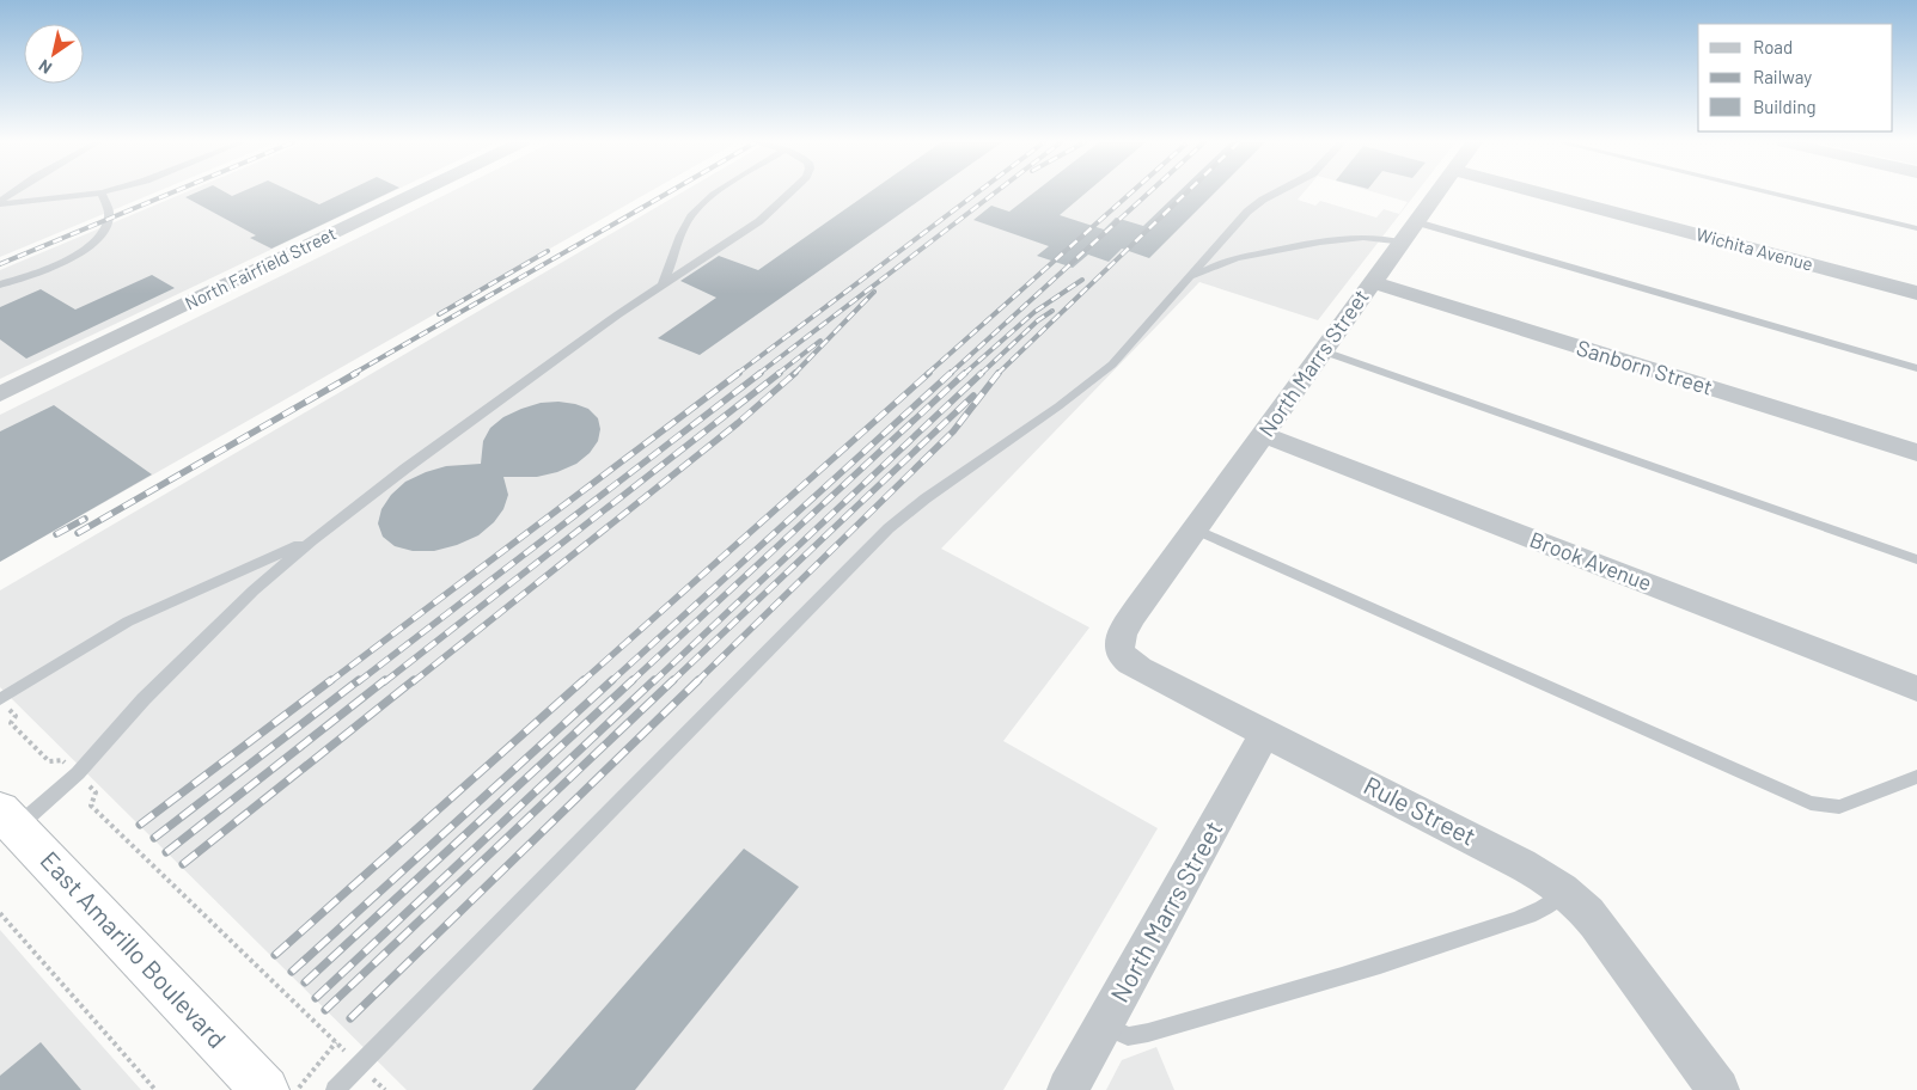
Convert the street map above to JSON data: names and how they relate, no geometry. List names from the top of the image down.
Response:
{
  "streets": {
    "highway": ["East Amarillo Boulevard"],
    "street": [
      "Wichita Avenue",
      "North Fairfield Street",
      "North Marrs Street",
      "Sanborn Street",
      "Brook Avenue",
      "Rule Street"
    ]
  },
  "crossings": [
    ["North Marrs Street", "Sanborn Street"],
    ["North Marrs Street", "Brook Avenue"],
    ["North Marrs Street", "Rule Street"]
  ],
  "legend": ["Road", "Railway", "Building"],
  "north": "bottom left"
}
